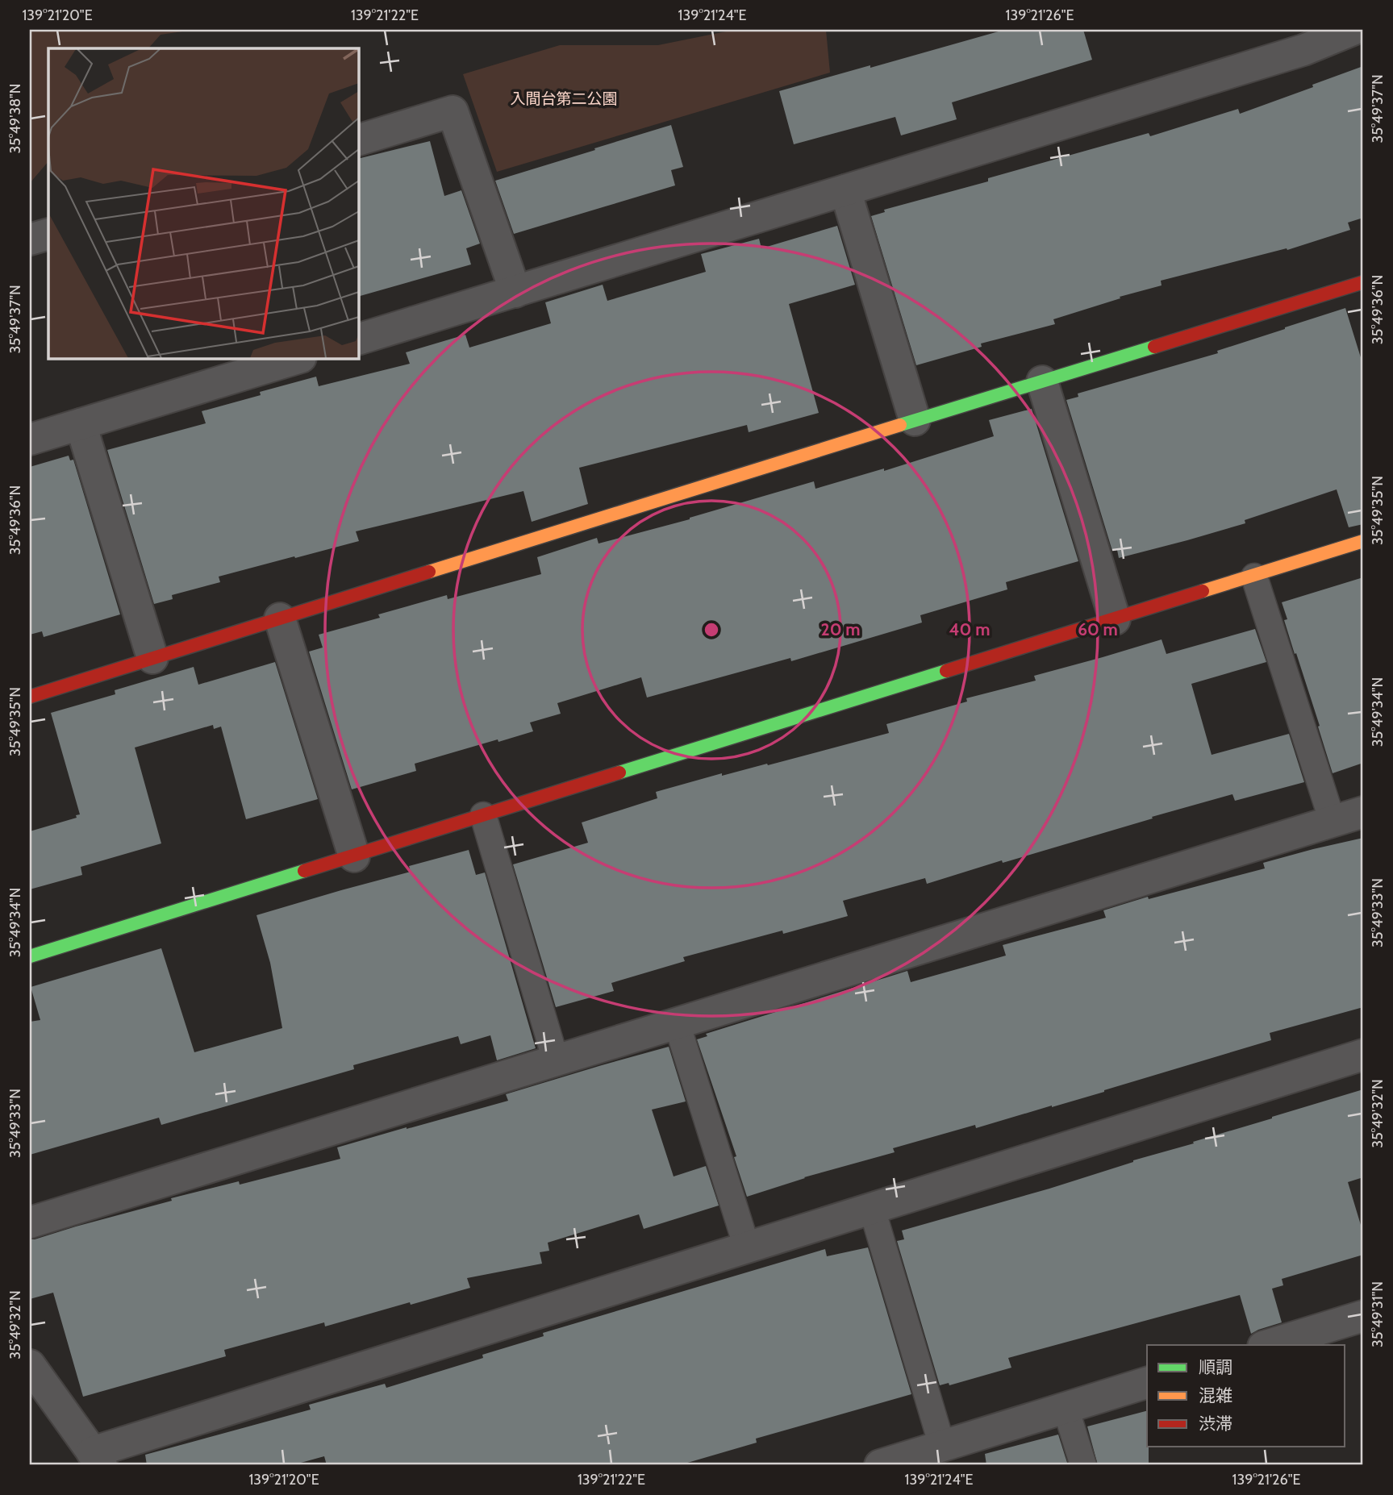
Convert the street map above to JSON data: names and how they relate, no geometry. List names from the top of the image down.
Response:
{
  "parks": ["入間台第二公園"],
  "legend": ["順調", "混雑", "渋滞"],
  "coordinates": [
    "139°21'20\"E",
    "139°21'22\"E",
    "139°21'24\"E",
    "139°21'26\"E",
    "35°49'37\"N",
    "35°49'38\"N",
    "35°49'36\"N",
    "35°49'35\"N",
    "35°49'34\"N",
    "35°49'33\"N",
    "35°49'32\"N",
    "35°49'31\"N"
  ],
  "rings": ["20 m", "40 m", "60 m"]
}
